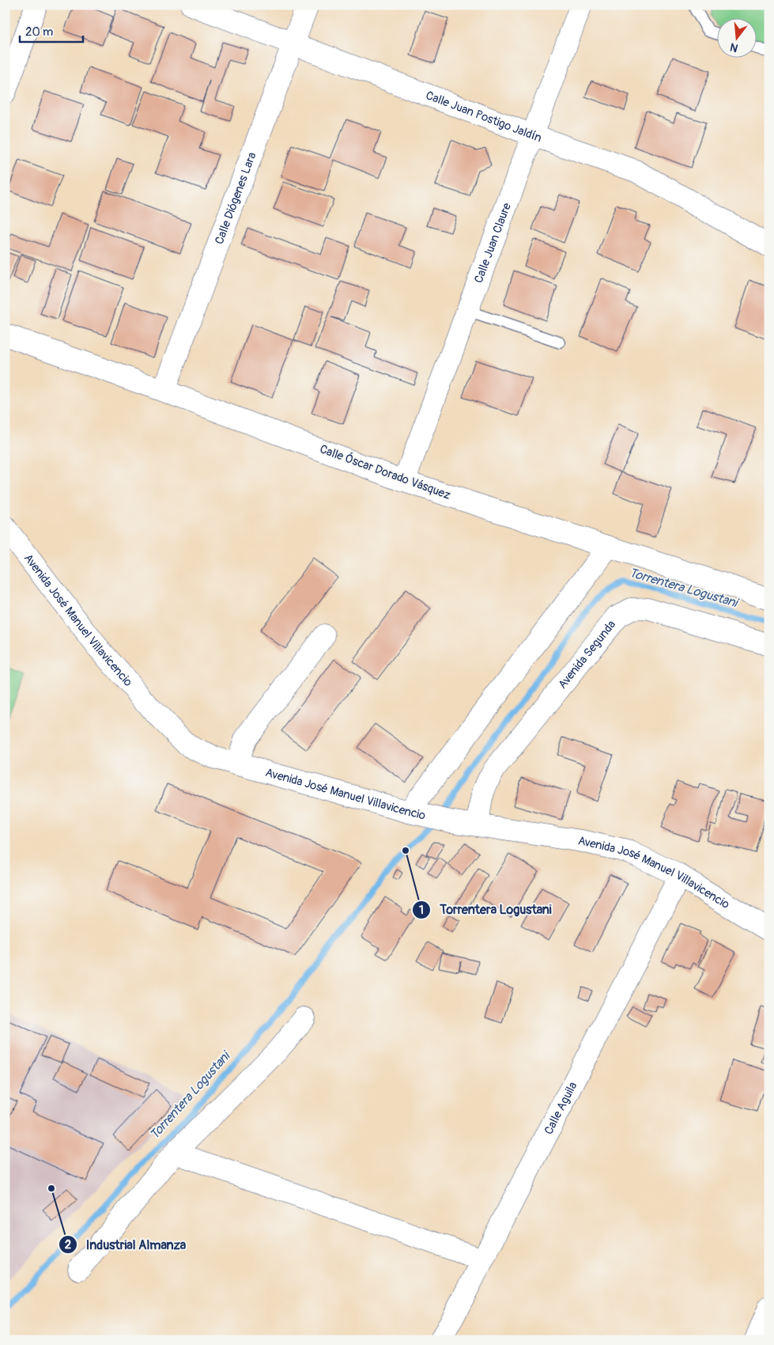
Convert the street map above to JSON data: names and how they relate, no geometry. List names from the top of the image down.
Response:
{
  "streets": {
    "street": [
      "Calle Juan Postigo Jaldín",
      "Calle Diógenes Lara",
      "Calle Juan Claure",
      "Calle Óscar Dorado Vásquez",
      "Avenida José Manuel Villavicencio",
      "Avenida Segunda",
      "Calle Aguila"
    ]
  },
  "crossings": [
    ["Calle Juan Postigo Jaldín", "Calle Diógenes Lara"],
    ["Calle Juan Postigo Jaldín", "Calle Juan Claure"],
    ["Calle Diógenes Lara", "Calle Óscar Dorado Vásquez"],
    ["Calle Juan Claure", "Calle Óscar Dorado Vásquez"],
    ["Avenida José Manuel Villavicencio", "Avenida Segunda"],
    ["Avenida José Manuel Villavicencio", "Calle Aguila"]
  ],
  "water": ["Torrentera Logustani"],
  "places": ["Torrentera Logustani", "Industrial Almanza"],
  "scale_bar": "20 m",
  "north": "bottom"
}
